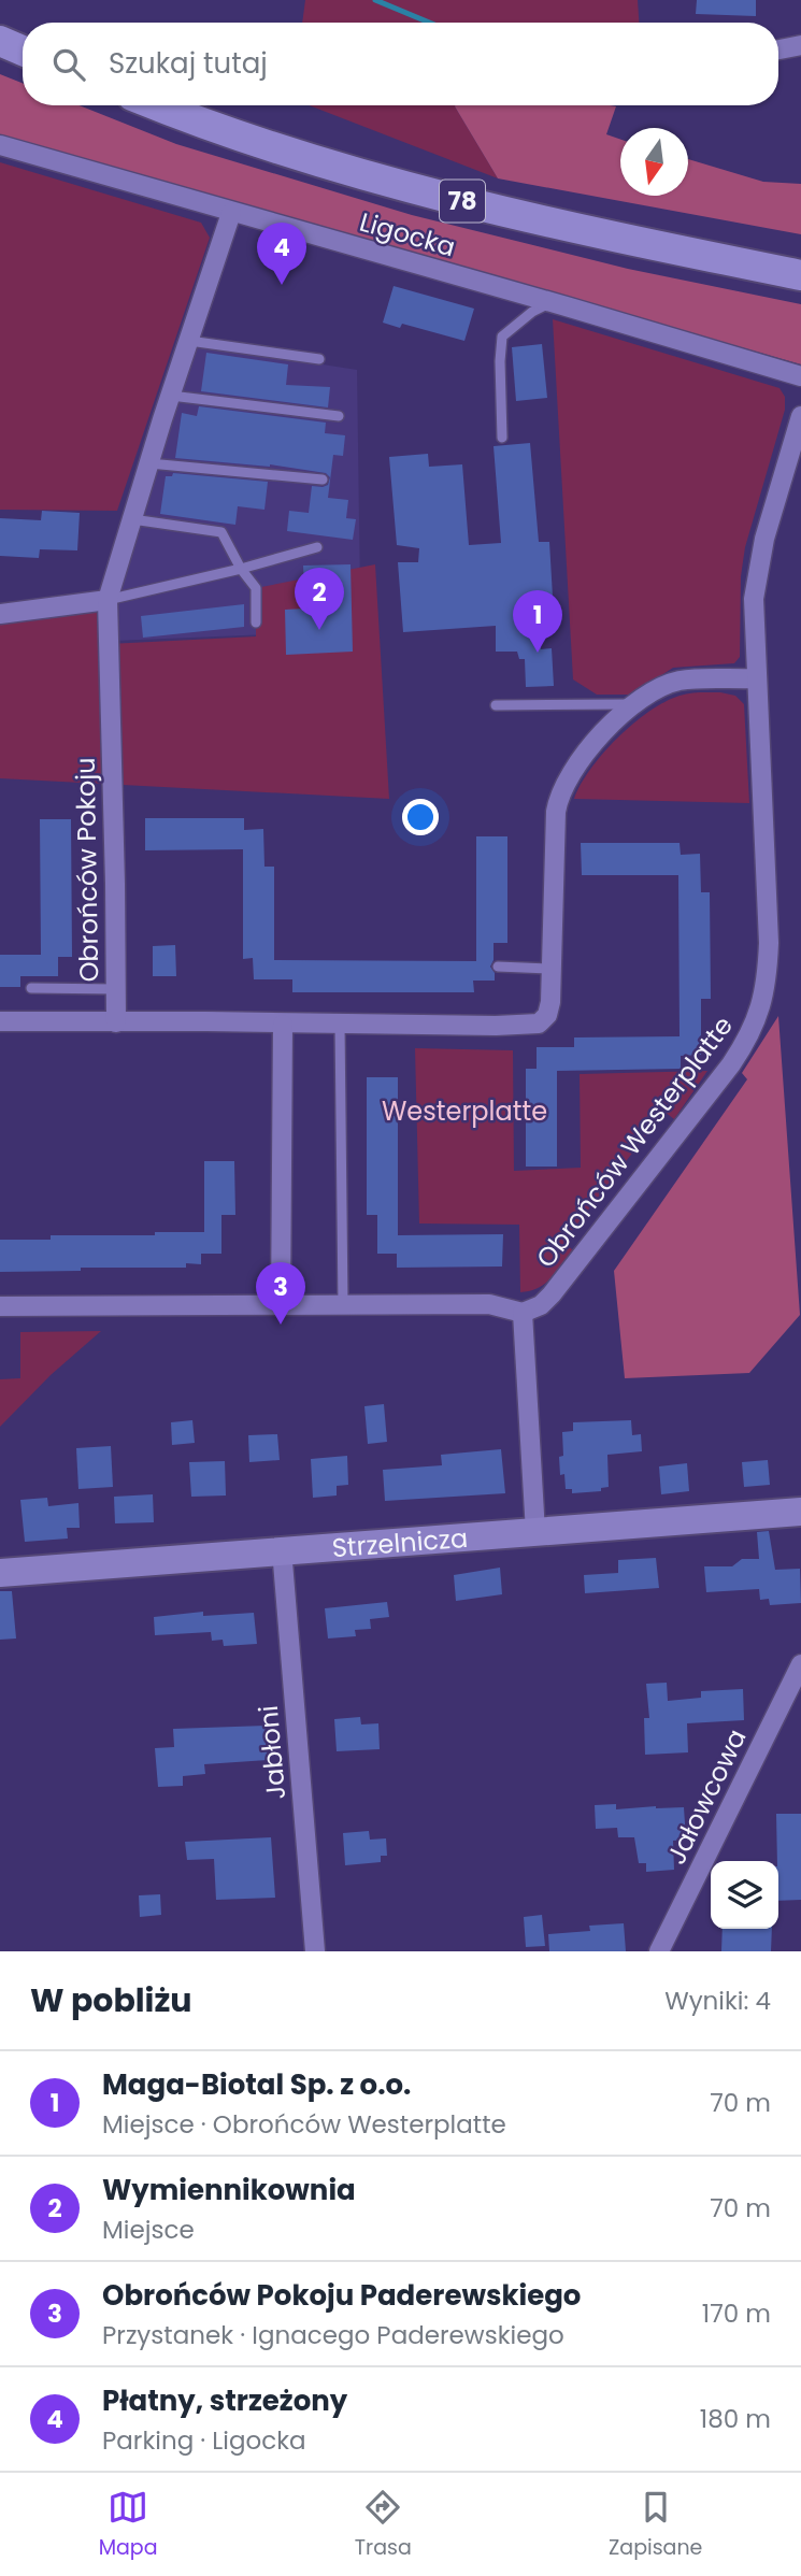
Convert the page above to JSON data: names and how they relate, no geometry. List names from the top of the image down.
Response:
{
  "streets": {
    "main road": ["78"],
    "street": [
      "Ligocka",
      "Obrońców Pokoju",
      "Obrońców Westerplatte",
      "Strzelnicza",
      "Jabłoni",
      "Jałowcowa"
    ]
  },
  "crossings": [
    ["Ligocka", "Obrońców Pokoju"],
    ["Strzelnicza", "Jabłoni"]
  ],
  "parks": ["Westerplatte"],
  "north": "bottom",
  "page": {
    "search": "Szukaj tutaj",
    "pins": [
      "4",
      "2",
      "1",
      "3"
    ],
    "heading": ["W pobliżu", "Wyniki: 4"],
    "list": [
      {
        "mark": "1",
        "name": "Maga-Biotal Sp. z o.o.",
        "note": "Miejsce · Obrońców Westerplatte",
        "value": "70 m"
      },
      {
        "mark": "2",
        "name": "Wymiennikownia",
        "note": "Miejsce",
        "value": "70 m"
      },
      {
        "mark": "3",
        "name": "Obrońców Pokoju Paderewskiego",
        "note": "Przystanek · Ignacego Paderewskiego",
        "value": "170 m"
      },
      {
        "mark": "4",
        "name": "Płatny, strzeżony",
        "note": "Parking · Ligocka",
        "value": "180 m"
      }
    ],
    "nav": ["Mapa", "Trasa", "Zapisane"]
  }
}
